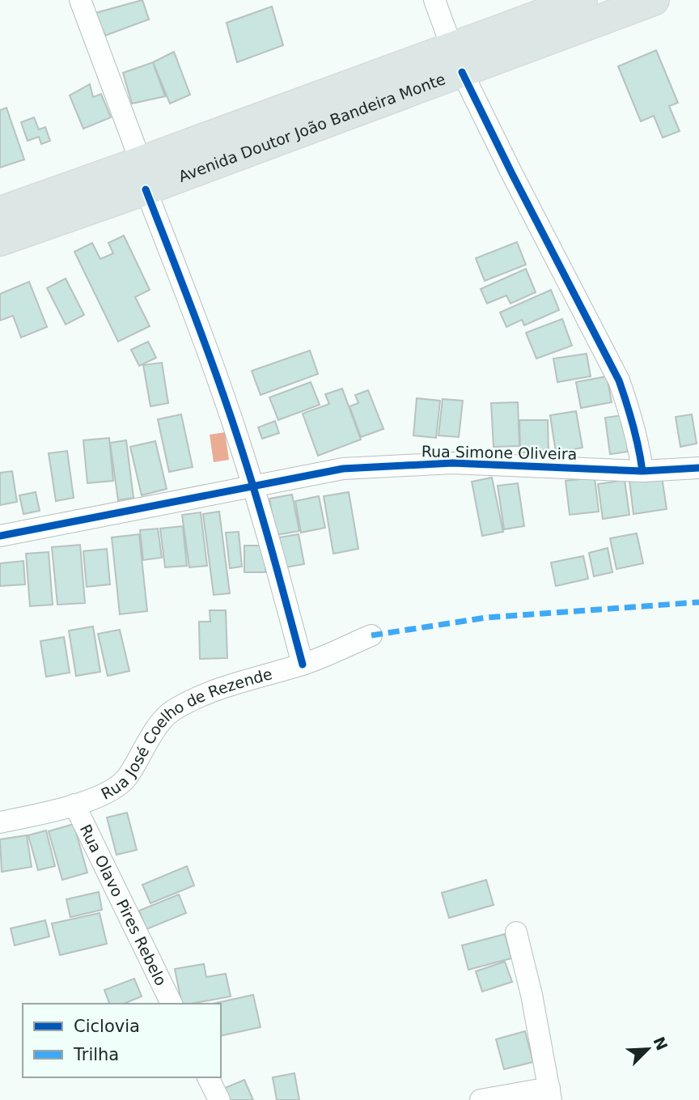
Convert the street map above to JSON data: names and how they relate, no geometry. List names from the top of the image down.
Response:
{
  "streets": {
    "main road": ["Avenida Doutor João Bandeira Monte"],
    "street": ["Rua Simone Oliveira", "Rua José Coelho de Rezende", "Rua Olavo Pires Rebelo"]
  },
  "crossings": [
    ["Rua José Coelho de Rezende", "Rua Olavo Pires Rebelo"]
  ],
  "legend": ["Ciclovia", "Trilha"],
  "north": "top right"
}
